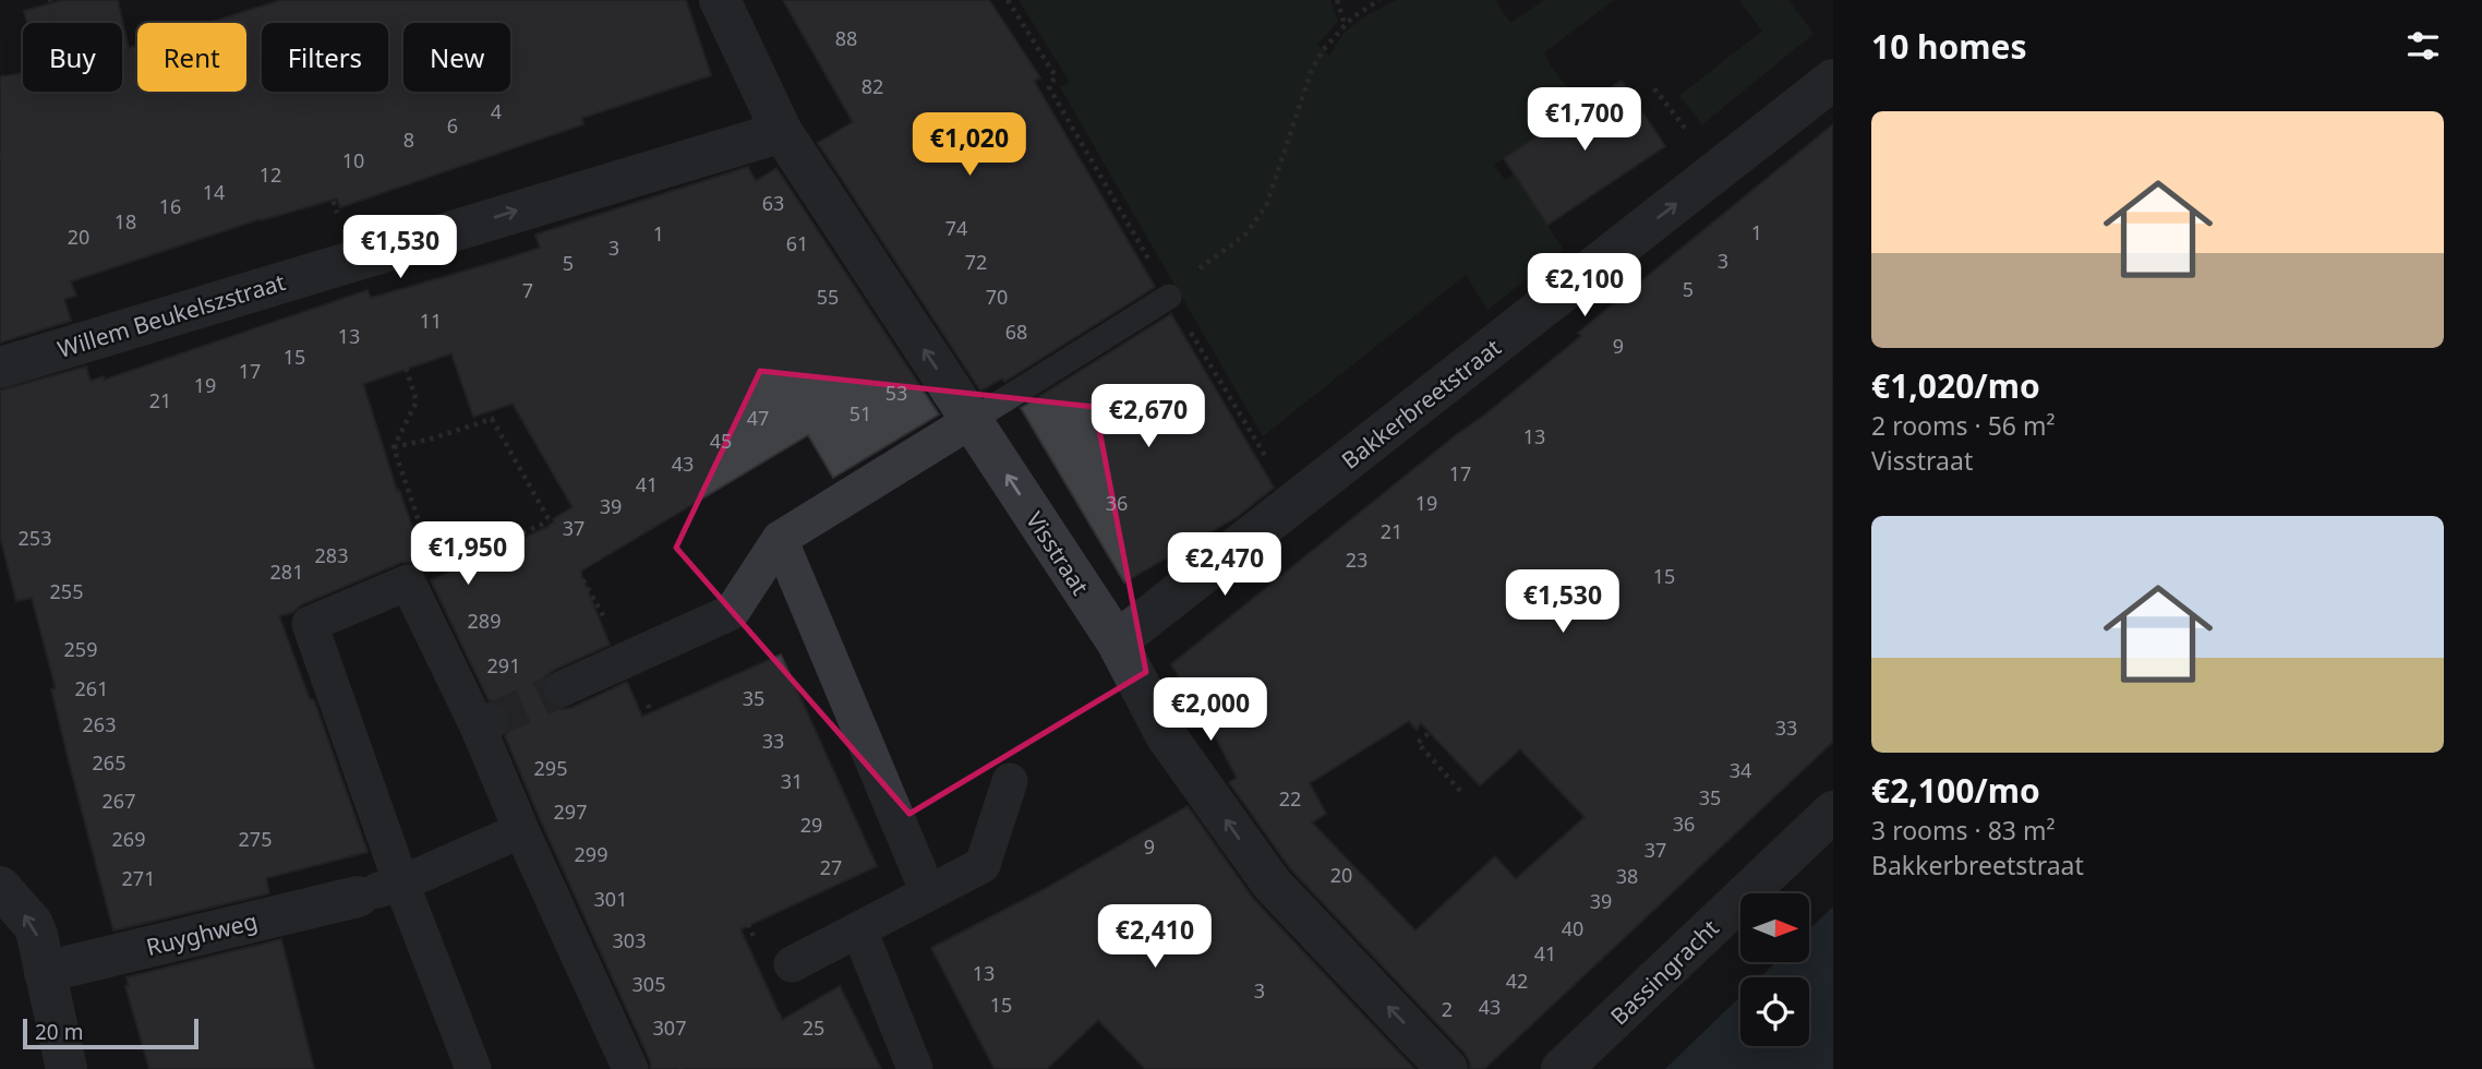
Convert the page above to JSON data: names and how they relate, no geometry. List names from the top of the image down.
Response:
{
  "streets": {
    "street": [
      "Willem Beukelszstraat",
      "Bakkerbreetstraat",
      "Visstraat",
      "Ruyghweg",
      "Bassingracht"
    ]
  },
  "crossings": [
    ["Willem Beukelszstraat", "Visstraat"],
    ["Bakkerbreetstraat", "Visstraat"]
  ],
  "one_way": ["Willem Beukelszstraat", "Bakkerbreetstraat"],
  "house_numbers": [
    "88",
    "82",
    "4",
    "6",
    "8",
    "10",
    "12",
    "14",
    "63",
    "16",
    "18",
    "74",
    "1",
    "1",
    "20",
    "61",
    "3",
    "3",
    "72",
    "5",
    "5",
    "7",
    "55",
    "70",
    "11",
    "68",
    "13",
    "9",
    "15",
    "17",
    "19",
    "53",
    "21",
    "51",
    "47",
    "13",
    "45",
    "43",
    "17",
    "41",
    "36",
    "19",
    "39",
    "37",
    "21",
    "253",
    "283",
    "23",
    "281",
    "15",
    "255",
    "289",
    "259",
    "291",
    "261",
    "35",
    "263",
    "33",
    "33",
    "265",
    "295",
    "34",
    "31",
    "35",
    "22",
    "267",
    "297",
    "36",
    "29",
    "269",
    "275",
    "9",
    "37",
    "299",
    "27",
    "20",
    "38",
    "271",
    "301",
    "39",
    "40",
    "303",
    "41",
    "13",
    "42",
    "305",
    "3",
    "15",
    "43",
    "2",
    "307",
    "25"
  ],
  "scale_bar": "20 m",
  "north": "right",
  "page": {
    "heading": "10 homes",
    "chip": [
      "Buy",
      "Rent",
      "Filters",
      "New"
    ],
    "price": [
      "€1,700",
      "€1,020",
      "€1,530",
      "€2,100",
      "€2,670",
      "€1,950",
      "€2,470",
      "€1,530",
      "€2,000",
      "€2,410"
    ],
    "list": [
      {
        "name": "€1,020/mo",
        "note": "2 rooms · 56 m² · Visstraat"
      },
      {
        "name": "€2,100/mo",
        "note": "3 rooms · 83 m² · Bakkerbreetstraat"
      }
    ],
    "scale": "20 m"
  }
}
